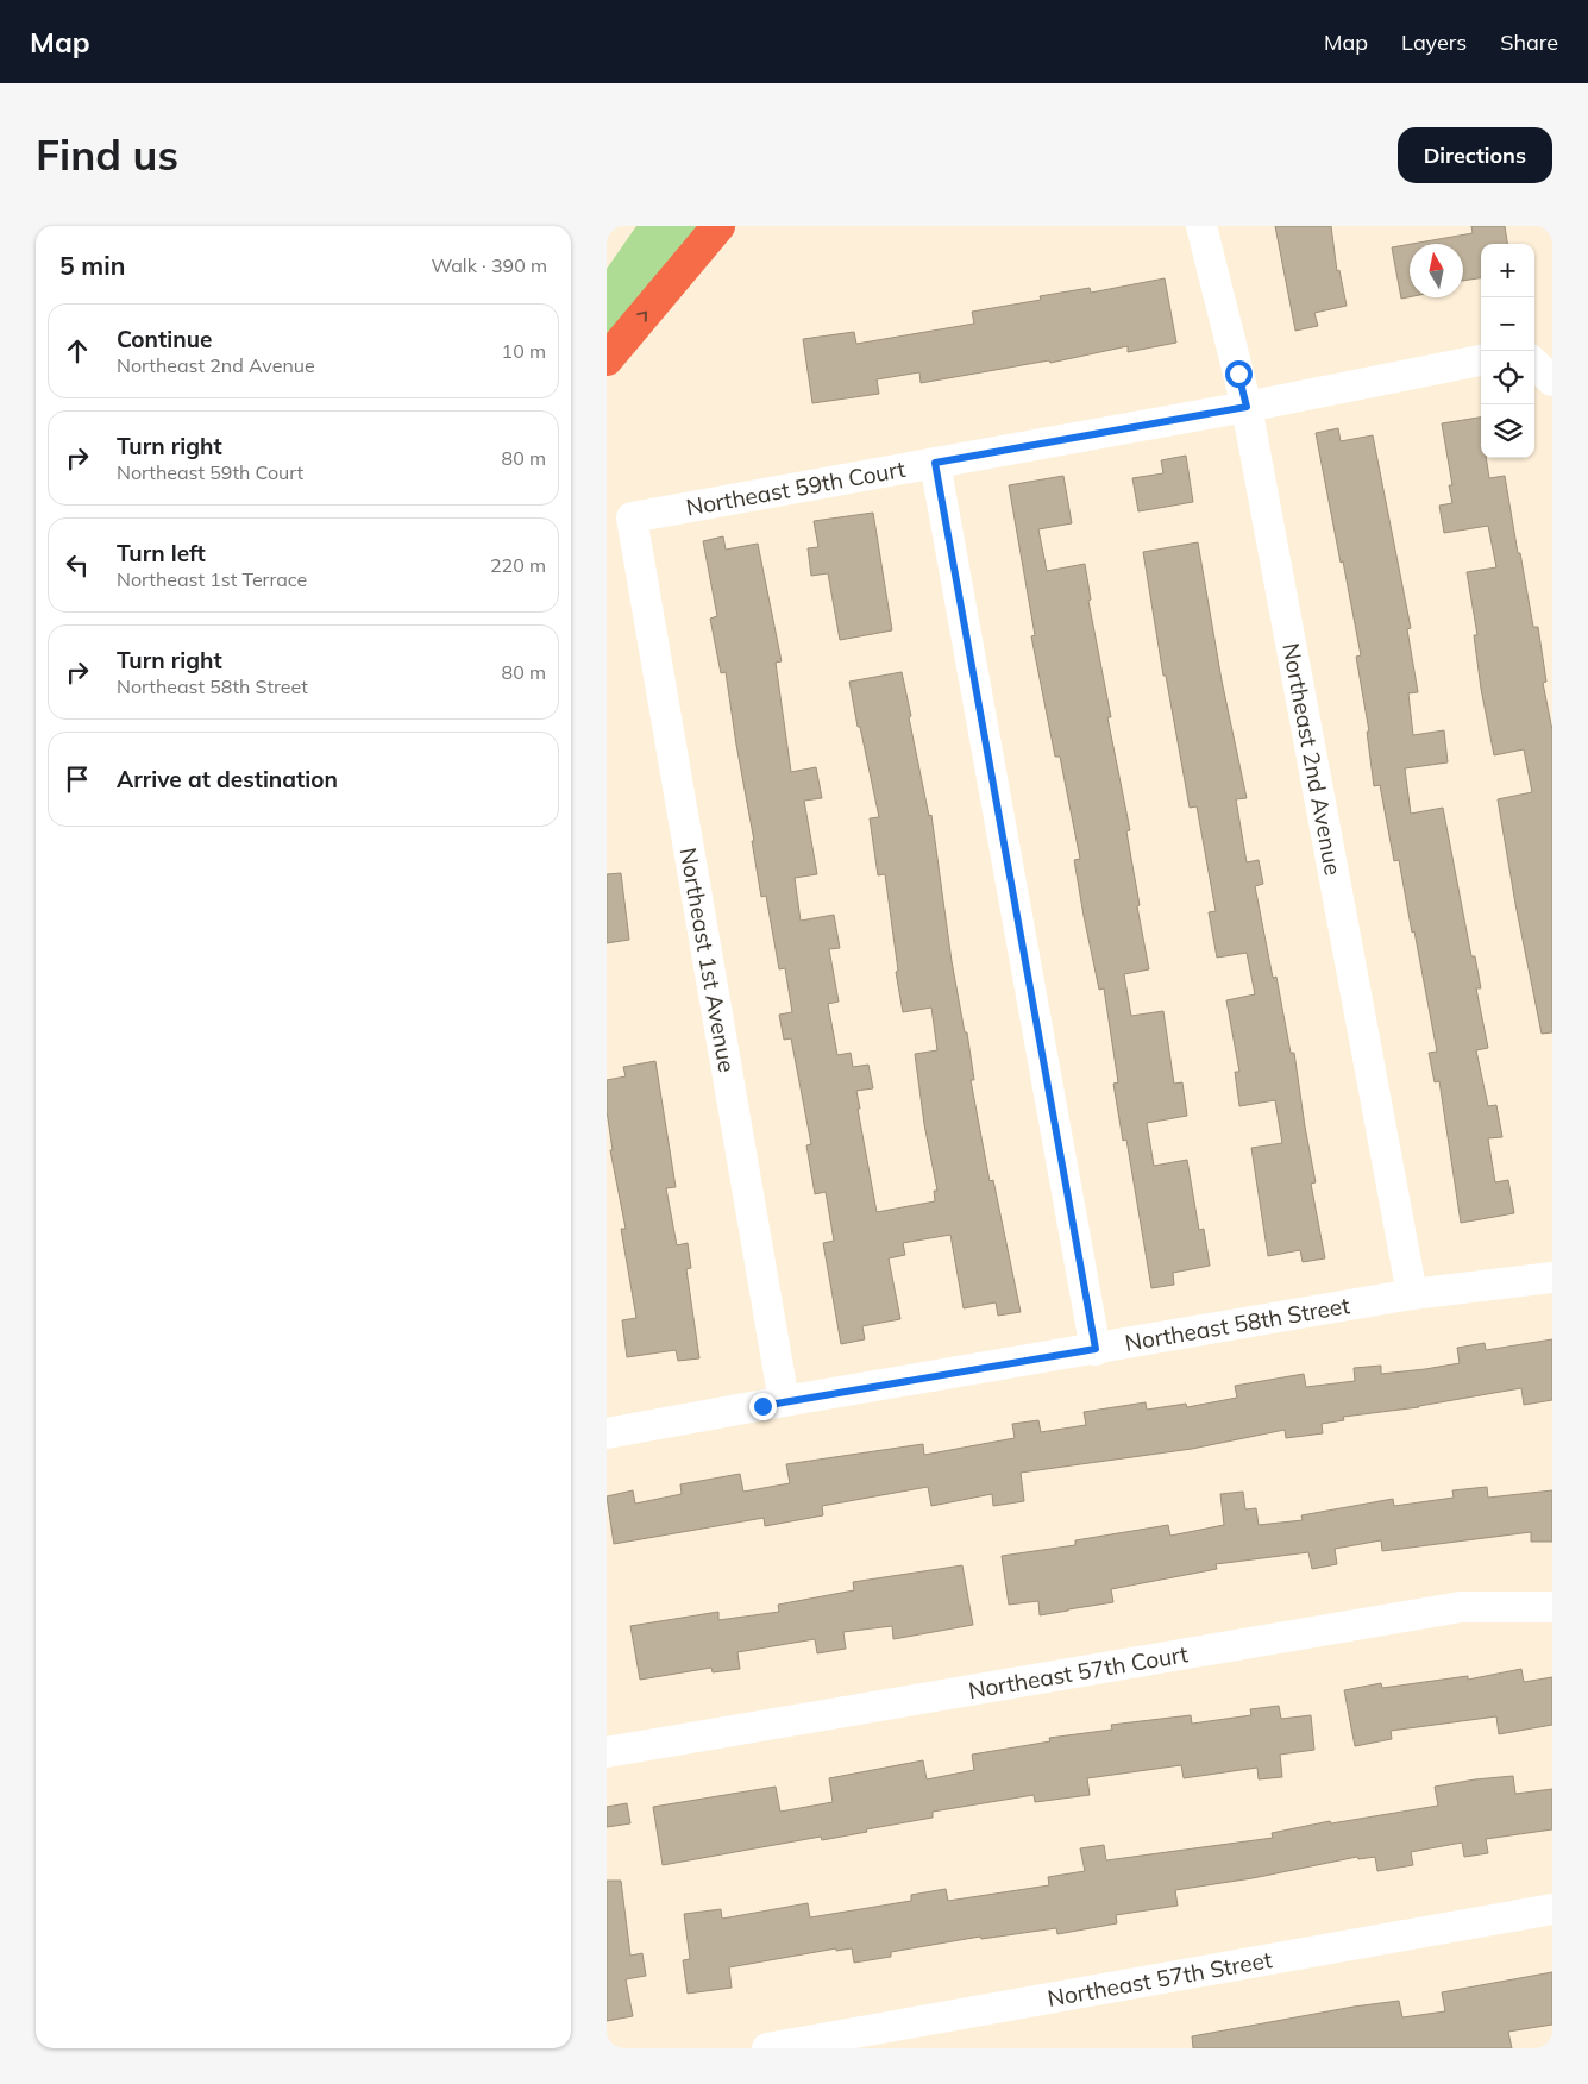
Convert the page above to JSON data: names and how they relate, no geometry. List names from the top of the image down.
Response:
{
  "streets": {
    "street": [
      "Northeast 59th Court",
      "Northeast 2nd Avenue",
      "Northeast 1st Avenue",
      "Northeast 58th Street",
      "Northeast 57th Court",
      "Northeast 57th Street"
    ]
  },
  "crossings": [
    ["Northeast 59th Court", "Northeast 2nd Avenue"],
    ["Northeast 59th Court", "Northeast 1st Avenue"],
    ["Northeast 2nd Avenue", "Northeast 58th Street"],
    ["Northeast 1st Avenue", "Northeast 58th Street"]
  ],
  "north": "top",
  "page": {
    "header": "Map",
    "nav": ["Map", "Layers", "Share"],
    "buttons": "Directions",
    "title": "Find us",
    "heading": ["5 min", "Walk · 390 m"],
    "map_buttons": ["+", "−"],
    "list": [
      ["Continue", "Northeast 2nd Avenue", "10 m"],
      ["Turn right", "Northeast 59th Court", "80 m"],
      ["Turn left", "Northeast 1st Terrace", "220 m"],
      ["Turn right", "Northeast 58th Street", "80 m"],
      "Arrive at destination"
    ]
  }
}
